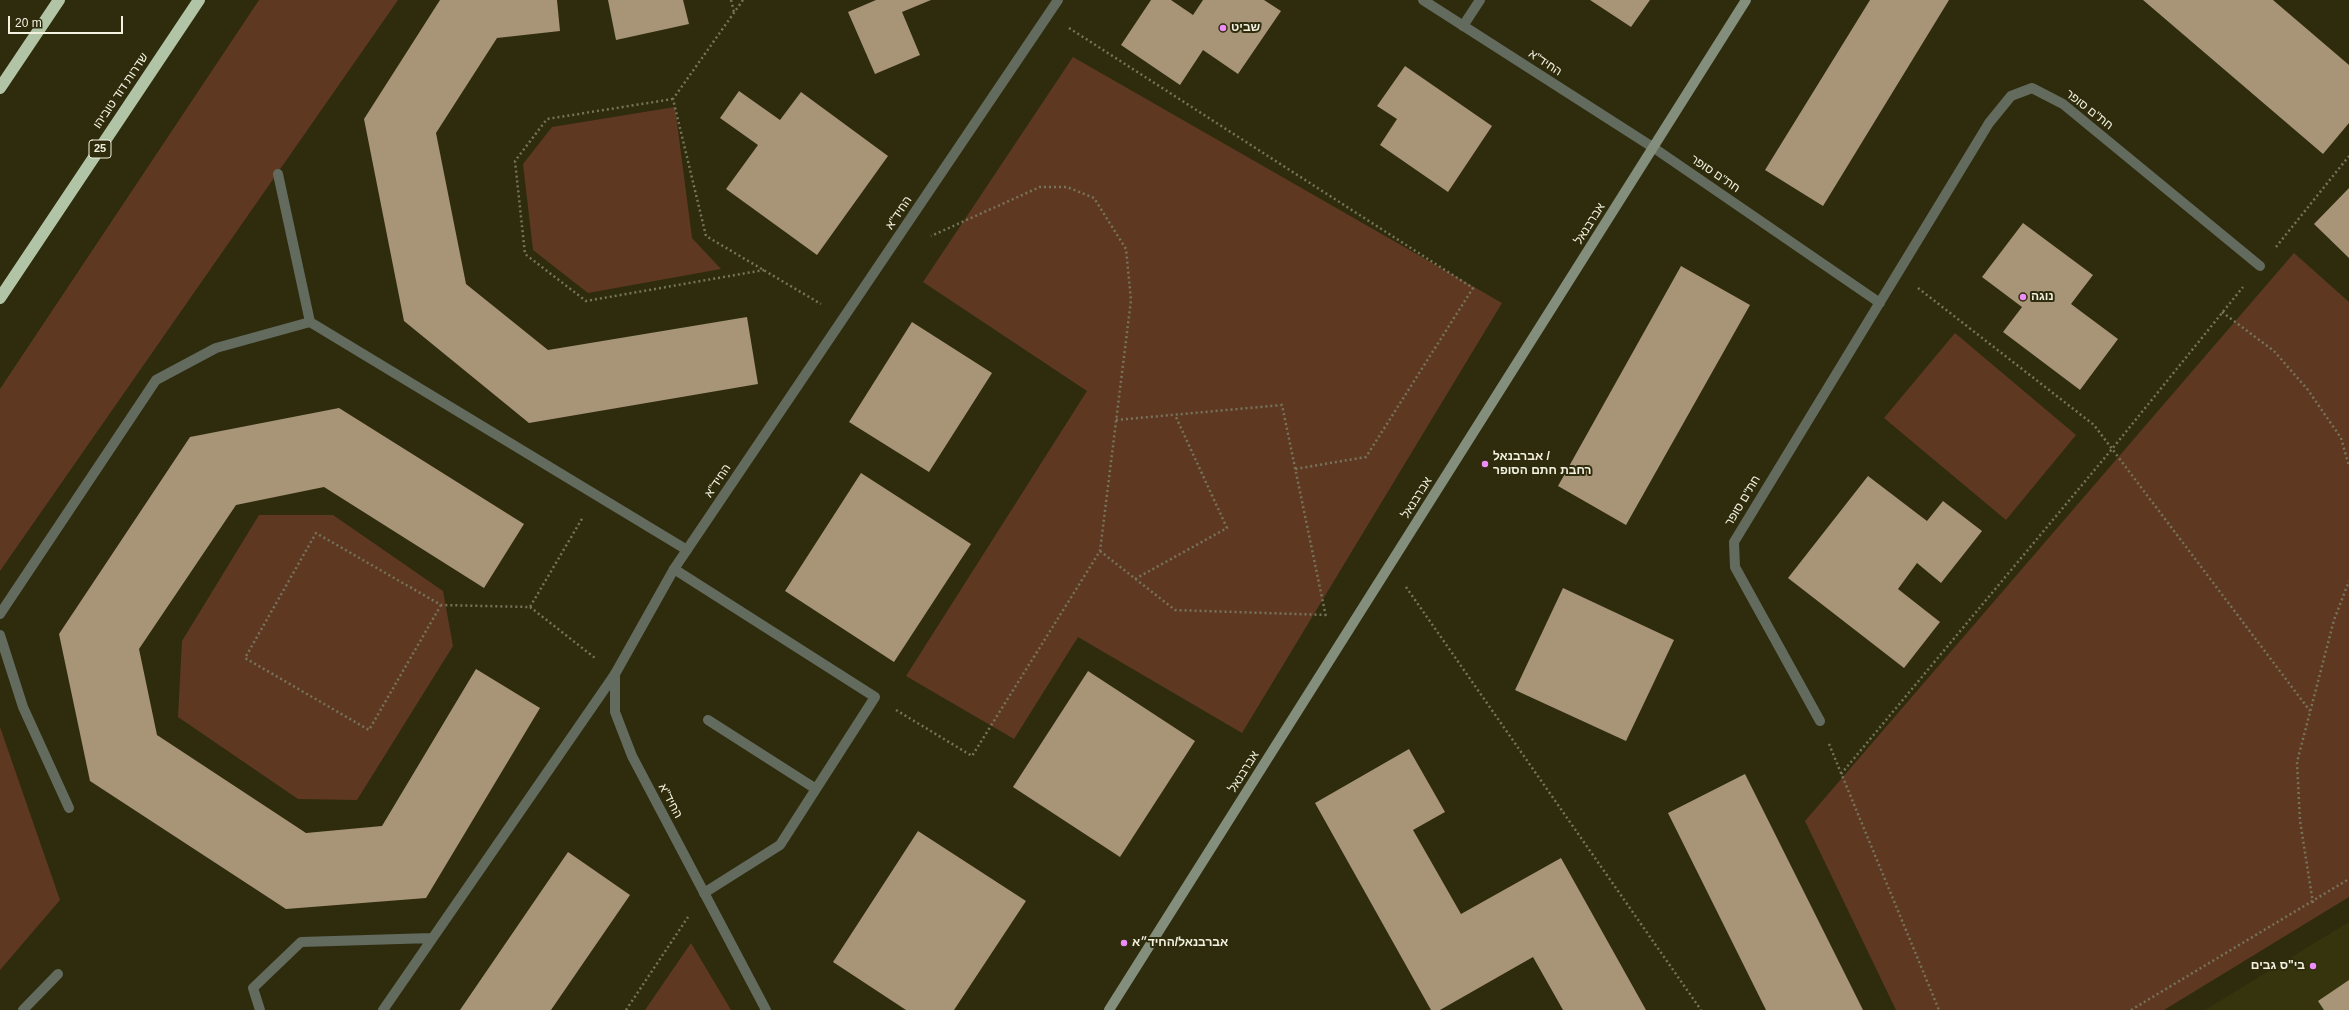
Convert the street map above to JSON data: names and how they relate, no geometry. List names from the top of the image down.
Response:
{
  "streets": {
    "highway": ["שדרות דוד טוביהו", "25"],
    "street": ["החיד\"א", "חת\"ם סופר", "אברבנאל"]
  },
  "crossings": [
    ["החיד\"א", "חת\"ם סופר"],
    ["החיד\"א", "אברבנאל"],
    ["חת\"ם סופר", "אברבנאל"]
  ],
  "places": [
    "שביט",
    "נוגה",
    "אברבנאל / רחבת חתם הסופר",
    "אברבנאל/החיד״א",
    "בי\"ס גבים"
  ],
  "scale_bar": "20 m"
}
